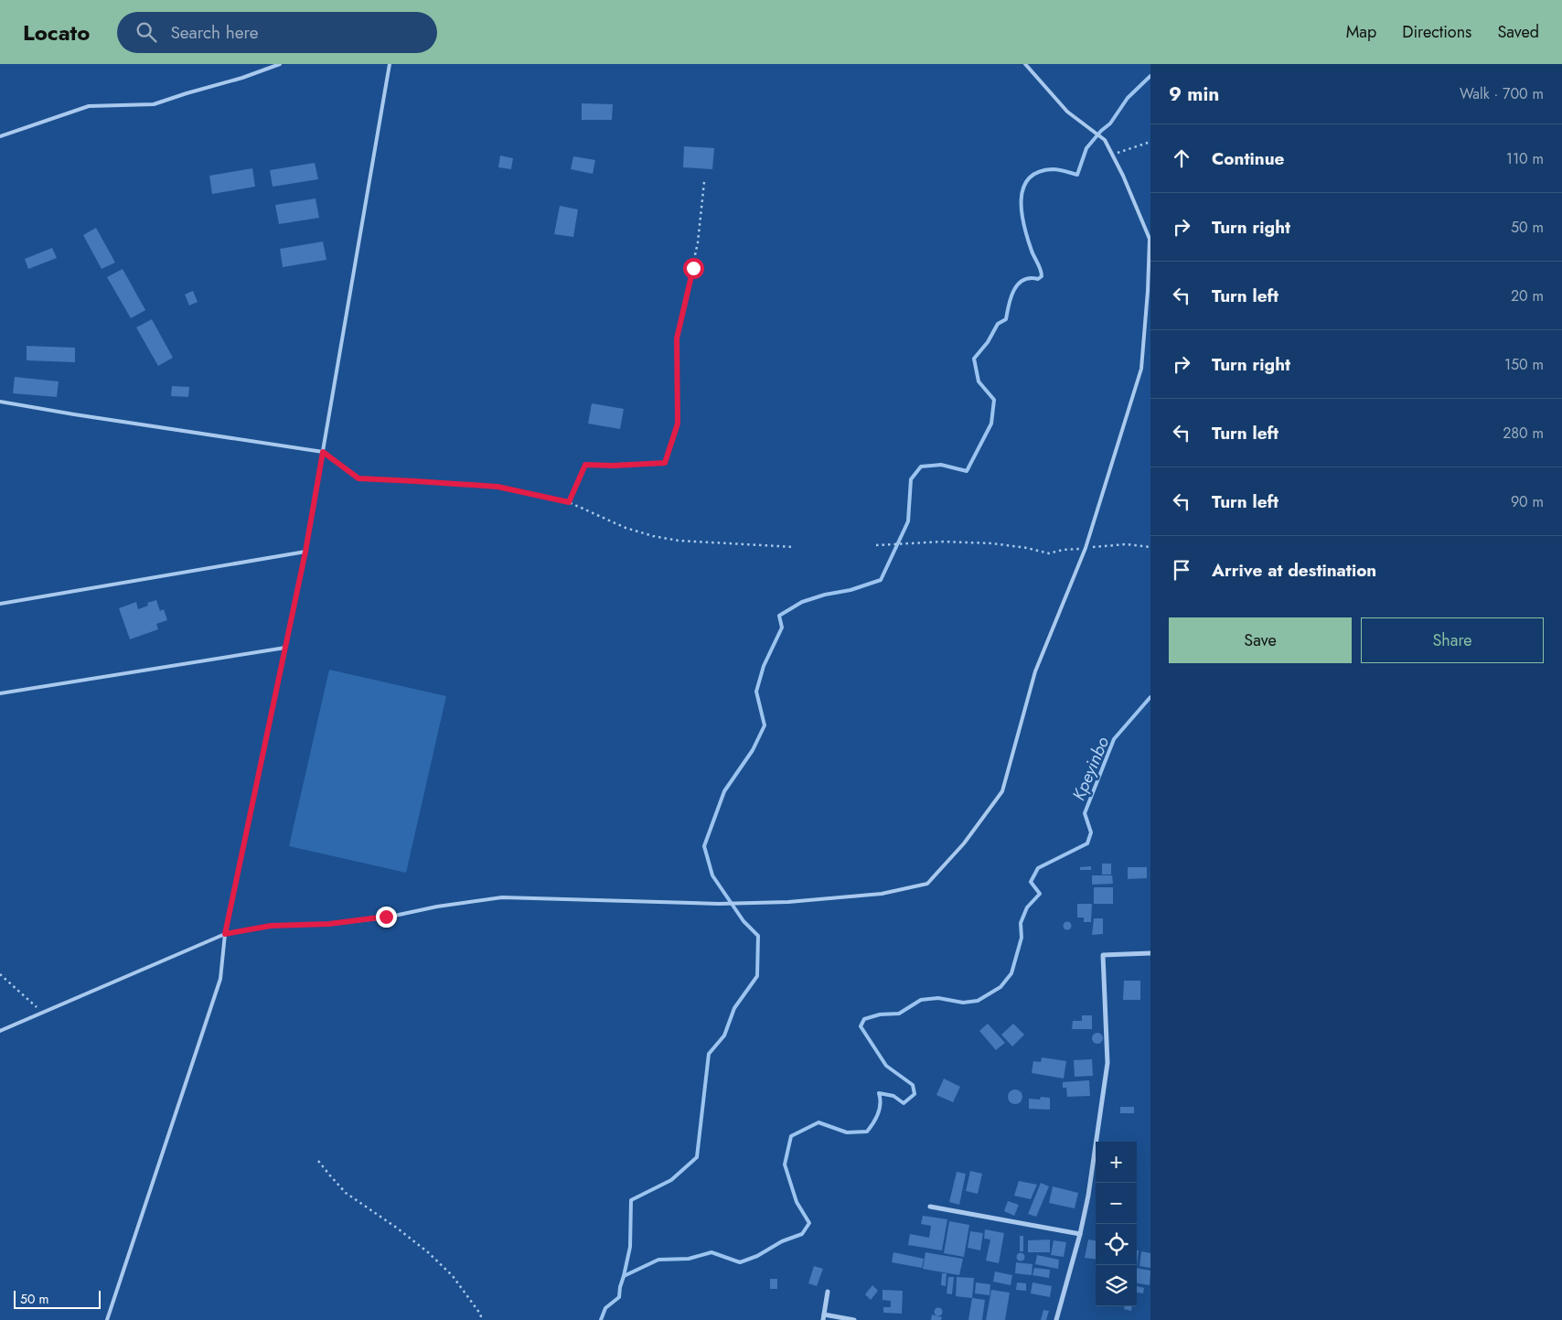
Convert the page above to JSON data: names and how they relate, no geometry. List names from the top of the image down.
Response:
{
  "water": ["Kpeyinbo"],
  "scale_bar": "50 m",
  "page": {
    "header": "Locato",
    "search": "Search here",
    "nav": ["Map", "Directions", "Saved"],
    "heading": ["9 min", "Walk · 700 m"],
    "list": [
      ["Continue", "110 m"],
      ["Turn right", "50 m"],
      ["Turn left", "20 m"],
      ["Turn right", "150 m"],
      ["Turn left", "280 m"],
      ["Turn left", "90 m"],
      "Arrive at destination"
    ],
    "buttons": ["Save", "Share"],
    "map_buttons": ["+", "−"],
    "scale": "50 m"
  }
}
